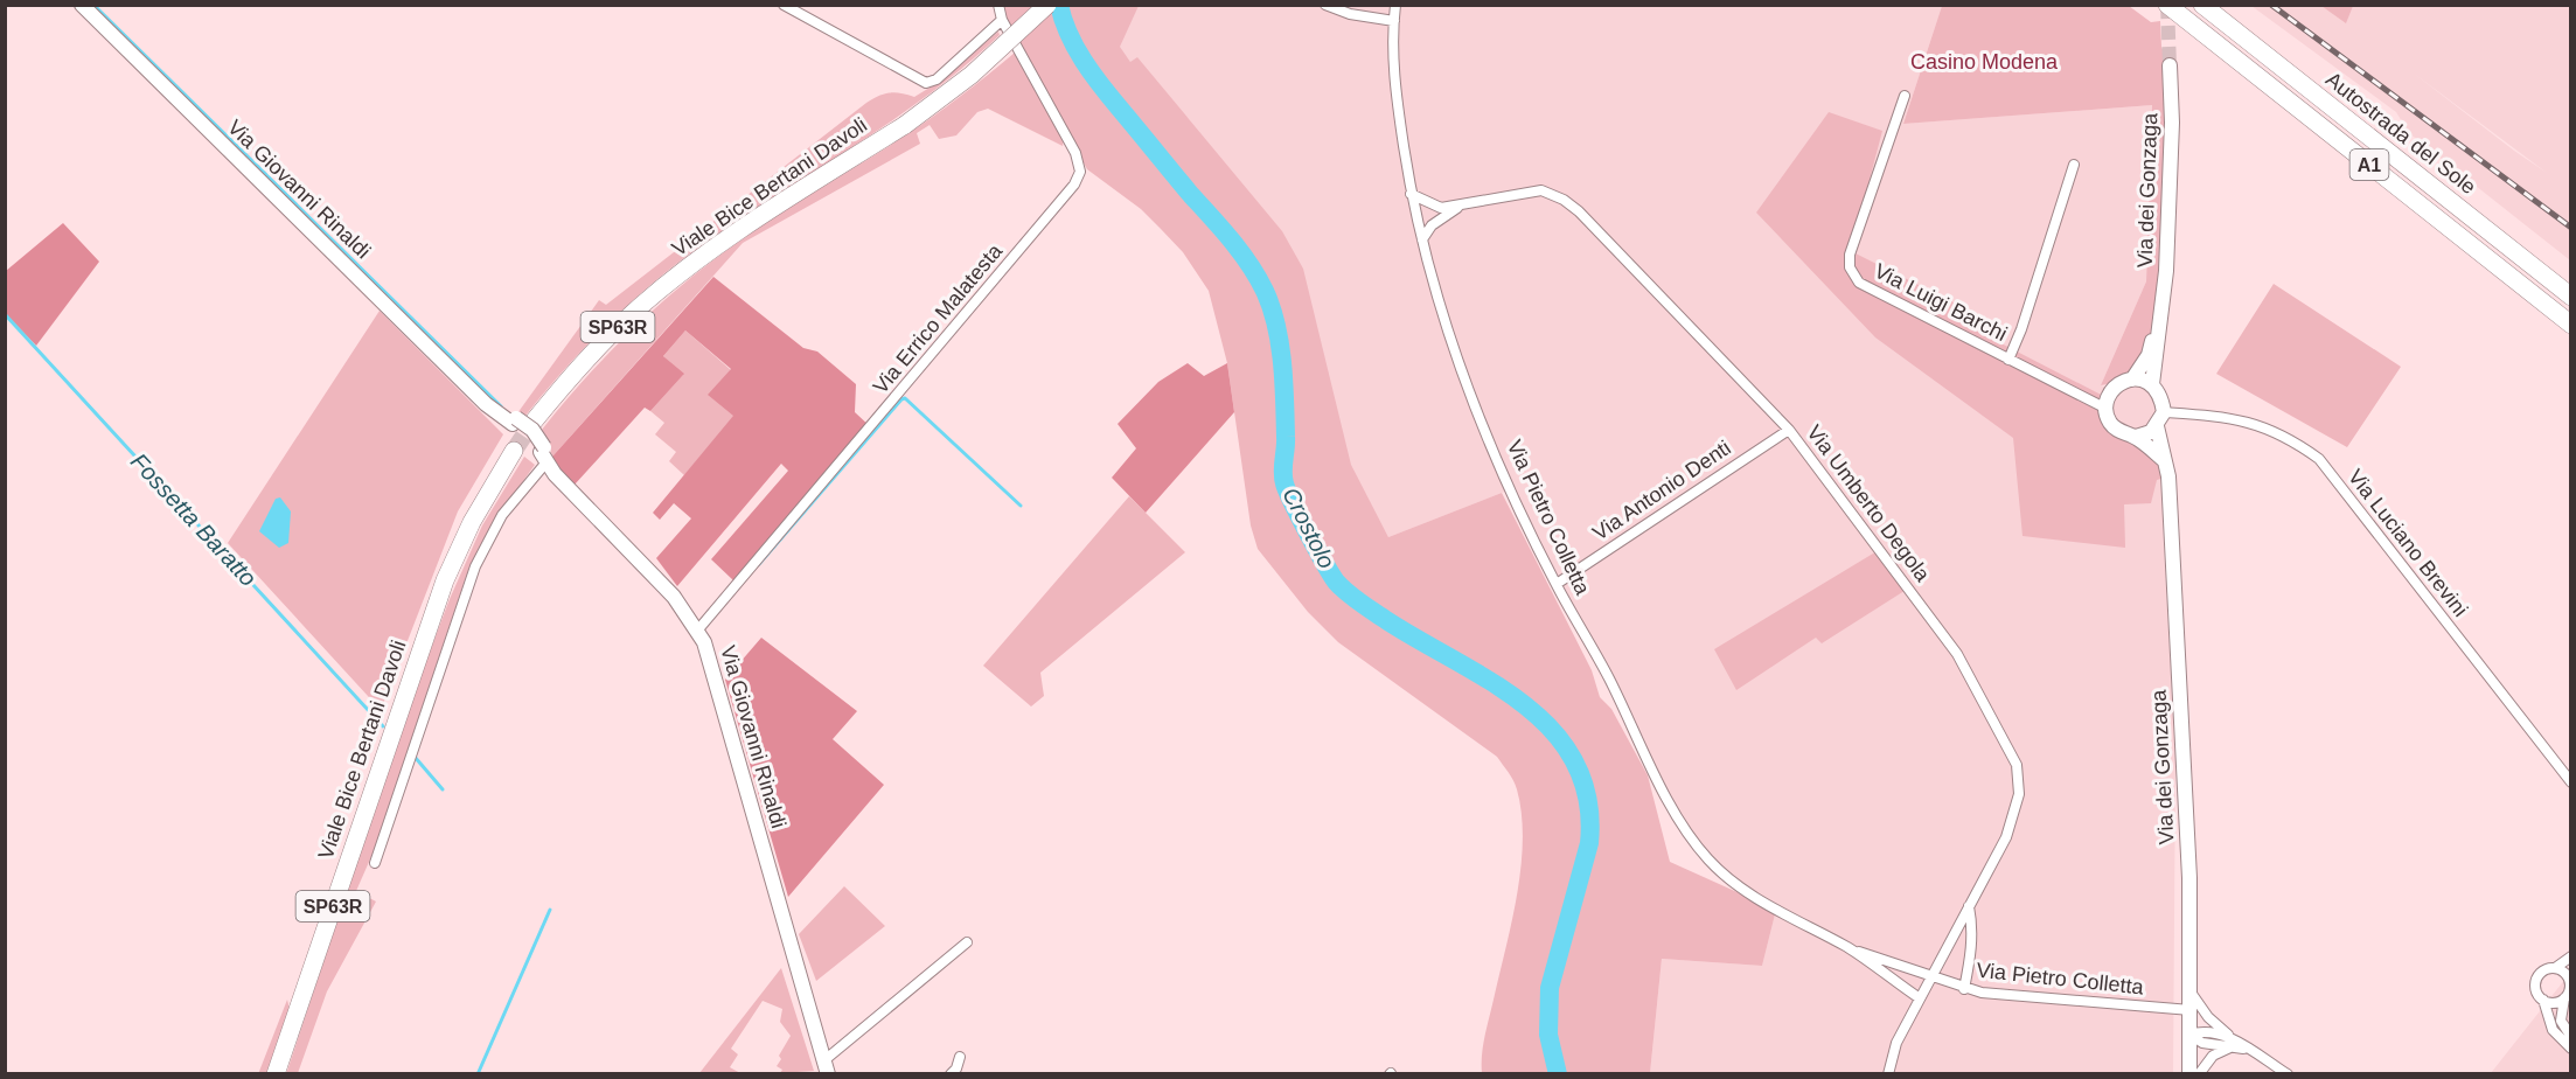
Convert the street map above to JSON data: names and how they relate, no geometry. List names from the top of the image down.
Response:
{
  "streets": {
    "highway": [
      "Autostrada del Sole",
      "A1",
      "Viale Bice Bertani Davoli",
      "SP63R"
    ],
    "street": [
      "Via Giovanni Rinaldi",
      "Via dei Gonzaga",
      "Via Luigi Barchi",
      "Via Errico Malatesta",
      "Via Antonio Denti",
      "Via Umberto Degola",
      "Via Pietro Colletta",
      "Via Luciano Brevini"
    ]
  },
  "crossings": [
    ["Viale Bice Bertani Davoli", "Via Giovanni Rinaldi"],
    ["Via Giovanni Rinaldi", "Via Errico Malatesta"],
    ["Via dei Gonzaga", "Via Luigi Barchi"],
    ["Via dei Gonzaga", "Via Pietro Colletta"],
    ["Via dei Gonzaga", "Via Luciano Brevini"],
    ["Via Luigi Barchi", "Via Luciano Brevini"],
    ["Via Antonio Denti", "Via Umberto Degola"],
    ["Via Antonio Denti", "Via Pietro Colletta"],
    ["Via Umberto Degola", "Via Pietro Colletta"]
  ],
  "water": ["Fossetta Baratto", "Crostolo"],
  "parks": ["Casino Modena"]
}
